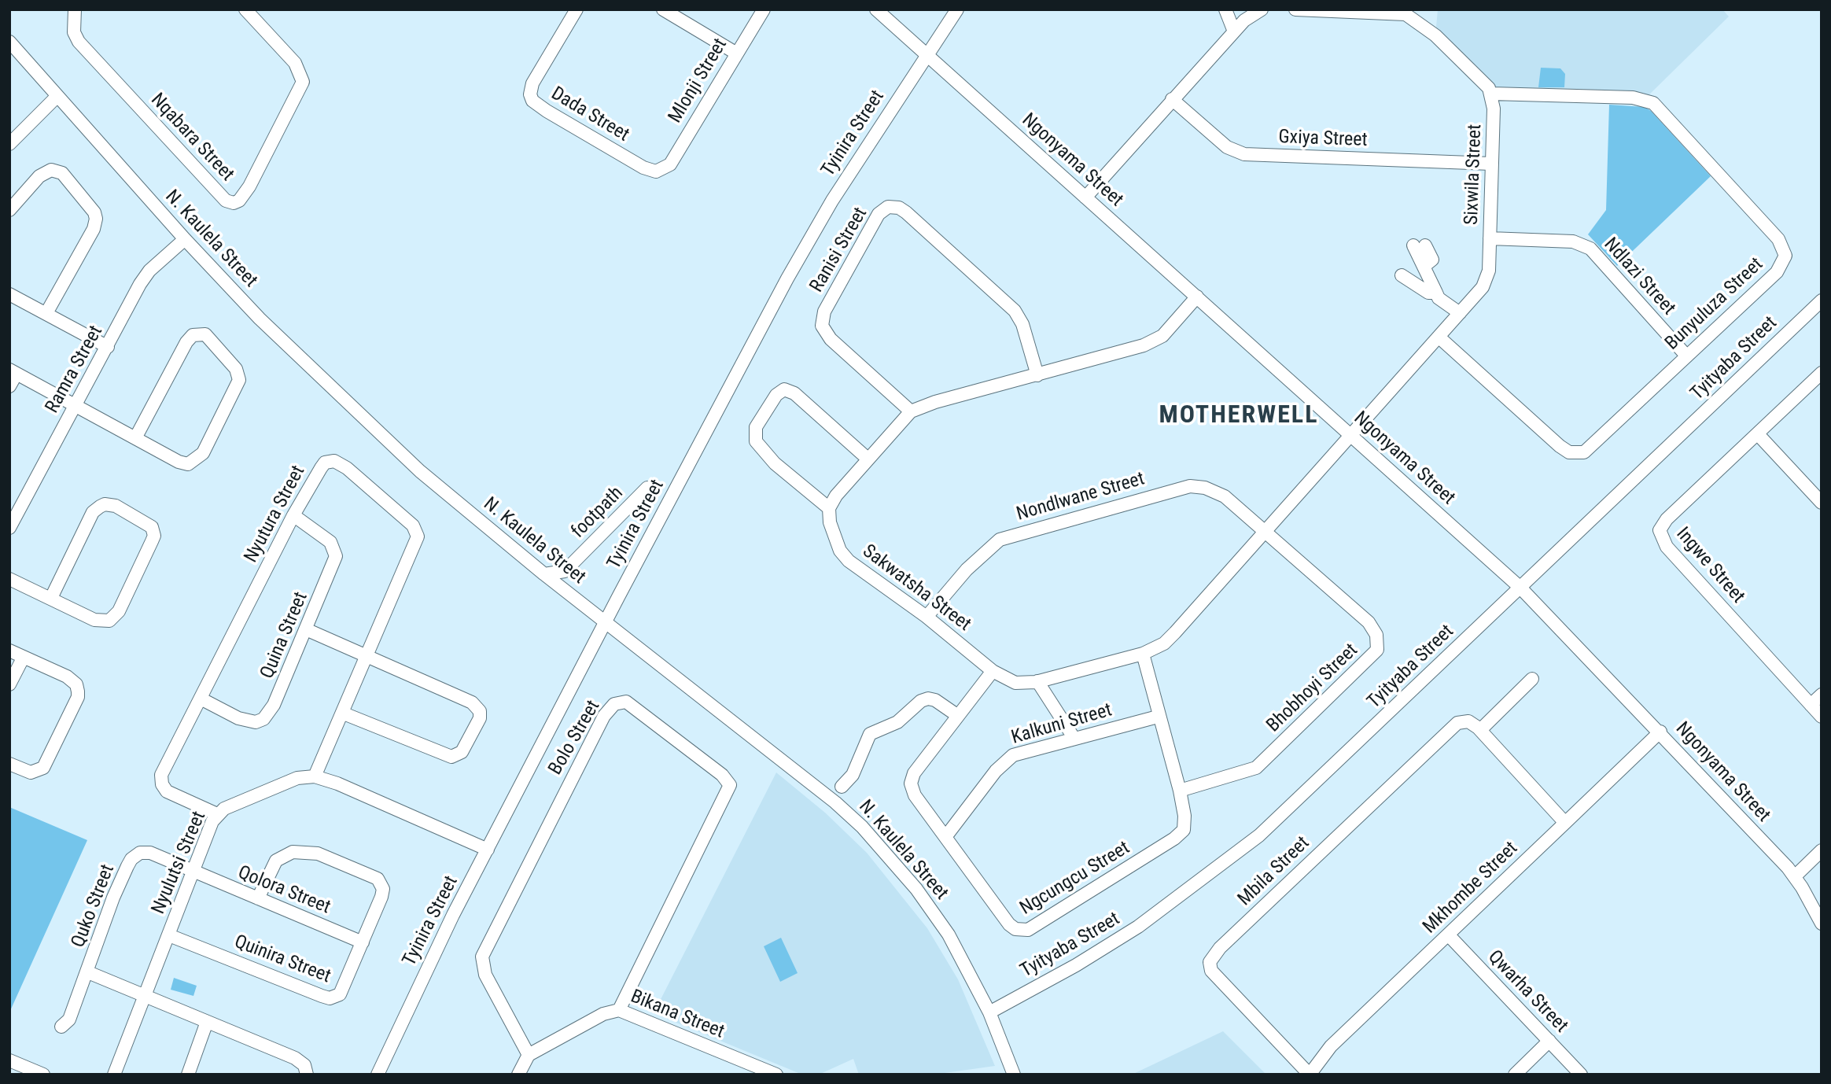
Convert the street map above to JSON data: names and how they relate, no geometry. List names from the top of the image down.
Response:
{
  "streets": {
    "street": [
      "Mlonji Street",
      "Dada Street",
      "Tyinira Street",
      "Nqabara Street",
      "Gxiya Street",
      "Ngonyama Street",
      "Sixwila Street",
      "N. Kaulela Street",
      "Ranisi Street",
      "Ndlazi Street",
      "Bunyuluza Street",
      "Tyityaba Street",
      "Ramra Street",
      "Nondlwane Street",
      "footpath",
      "Nyutura Street",
      "Ingwe Street",
      "Sakwatsha Street",
      "Quina Street",
      "Bhobhoyi Street",
      "Kalkuni Street",
      "Bolo Street",
      "Nyulutsi Street",
      "Mbila Street",
      "Ngcungcu Street",
      "Mkhombe Street",
      "Qolora Street",
      "Quko Street",
      "Quinira Street",
      "Qwarha Street",
      "Bikana Street"
    ]
  },
  "crossings": [
    ["Mlonji Street", "Dada Street"],
    ["Tyinira Street", "Ngonyama Street"],
    ["Tyinira Street", "N. Kaulela Street"],
    ["Tyinira Street", "Nyulutsi Street"],
    ["Gxiya Street", "Sixwila Street"],
    ["Ngonyama Street", "Sixwila Street"],
    ["Ngonyama Street", "Tyityaba Street"],
    ["Ngonyama Street", "Sakwatsha Street"],
    ["Ngonyama Street", "Mkhombe Street"],
    ["Sixwila Street", "Ndlazi Street"],
    ["Sixwila Street", "Bunyuluza Street"],
    ["Sixwila Street", "Sakwatsha Street"],
    ["N. Kaulela Street", "Tyityaba Street"],
    ["N. Kaulela Street", "Ramra Street"],
    ["N. Kaulela Street", "footpath"],
    ["Ndlazi Street", "Bunyuluza Street"],
    ["Nondlwane Street", "Sakwatsha Street"],
    ["Nondlwane Street", "Bhobhoyi Street"],
    ["Nyutura Street", "Quina Street"],
    ["Nyutura Street", "Nyulutsi Street"],
    ["Sakwatsha Street", "Bhobhoyi Street"],
    ["Sakwatsha Street", "Ngcungcu Street"],
    ["Bhobhoyi Street", "Ngcungcu Street"],
    ["Kalkuni Street", "Ngcungcu Street"],
    ["Bolo Street", "Bikana Street"],
    ["Nyulutsi Street", "Qolora Street"],
    ["Nyulutsi Street", "Quko Street"],
    ["Nyulutsi Street", "Quinira Street"],
    ["Mbila Street", "Mkhombe Street"],
    ["Mkhombe Street", "Qwarha Street"],
    ["Qolora Street", "Quko Street"],
    ["Qolora Street", "Quinira Street"]
  ],
  "districts": ["MOTHERWELL"]
}
